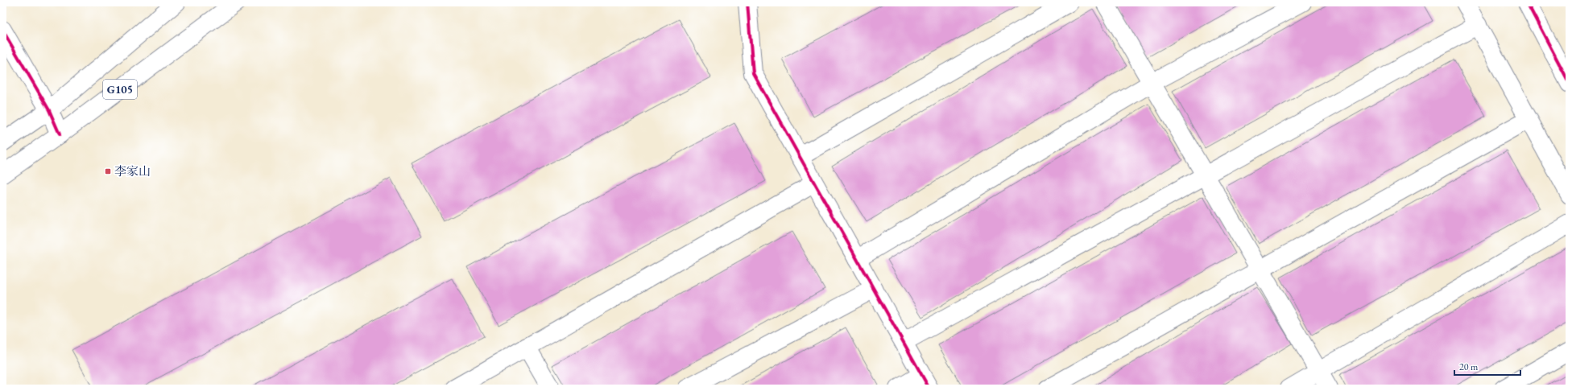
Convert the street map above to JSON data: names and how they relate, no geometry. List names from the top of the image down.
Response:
{
  "streets": {
    "main road": ["G105"]
  },
  "places": {
    "transit": ["李家山"]
  },
  "scale_bar": "20 m"
}
